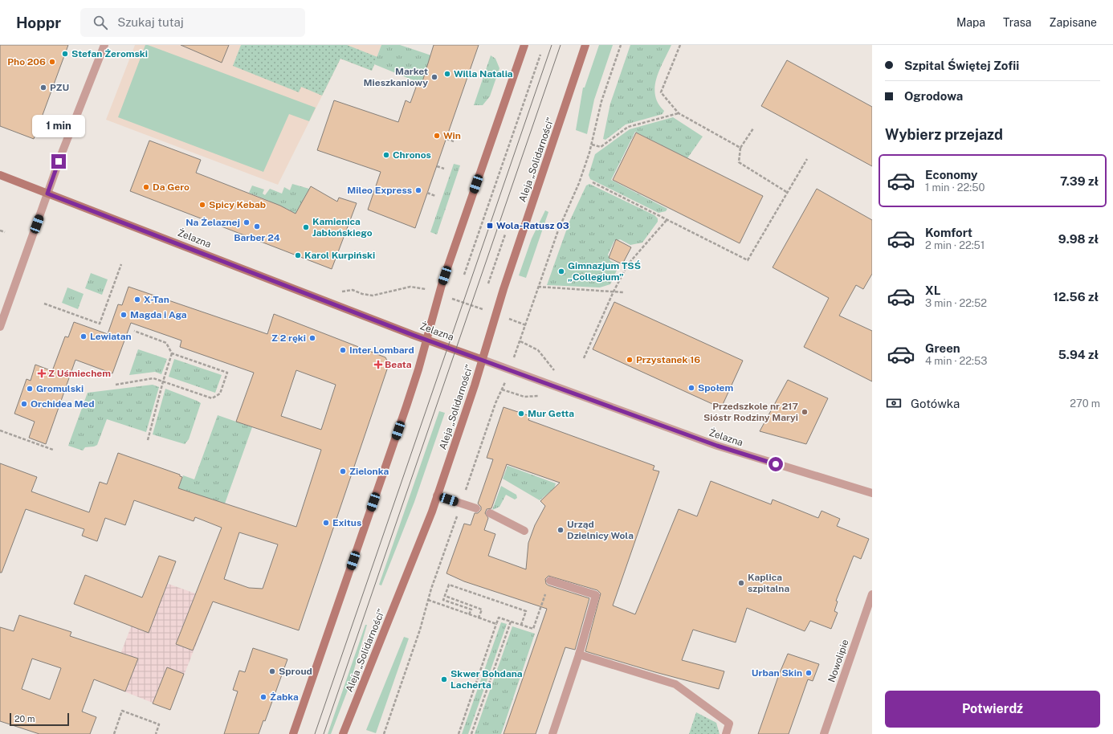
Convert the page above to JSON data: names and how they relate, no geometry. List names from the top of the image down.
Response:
{
  "streets": {
    "main road": ["Aleja „Solidarności”", "Żelazna"],
    "street": ["Nowolipie"]
  },
  "crossings": [
    ["Aleja „Solidarności”", "Żelazna"]
  ],
  "places": {
    "other": [
      "Stefan Żeromski",
      "Pho 206",
      "Willa Natalia",
      "Market Mieszkaniowy",
      "PZU",
      "Win",
      "Chronos",
      "Da Gero",
      "Mileo Express",
      "Spicy Kebab",
      "Na Żelaznej",
      "Barber 24",
      "Kamienica Jabłońskiego",
      "Karol Kurpiński",
      "Gimnazjum TSŚ „Collegium”",
      "X-Tan",
      "Magda i Aga",
      "Lewiatan",
      "Z 2 ręki",
      "Inter Lombard",
      "Przystanek 16",
      "Społem",
      "Gromulski",
      "Orchidea Med",
      "Przedszkole nr 217 Sióstr Rodziny Maryi",
      "Mur Getta",
      "Zielonka",
      "Exitus",
      "Urząd Dzielnicy Wola",
      "Kaplica szpitalna",
      "Sproud",
      "Urban Skin",
      "Skwer Bohdana Lacherta",
      "Żabka"
    ],
    "transit": ["Wola-Ratusz 03"],
    "health": ["Beata", "Z Uśmiechem"]
  },
  "scale_bar": "20 m",
  "page": {
    "header": "Hoppr",
    "search": "Szukaj tutaj",
    "nav": ["Mapa", "Trasa", "Zapisane"],
    "banner": ["Szpital Świętej Zofii", "Ogrodowa"],
    "bubble": "1 min",
    "heading": "Wybierz przejazd",
    "list": [
      {
        "name": "Economy",
        "note": "1 min · 22:50",
        "value": "7.39 zł"
      },
      {
        "name": "Komfort",
        "note": "2 min · 22:51",
        "value": "9.98 zł"
      },
      {
        "name": "XL",
        "note": "3 min · 22:52",
        "value": "12.56 zł"
      },
      {
        "name": "Green",
        "note": "4 min · 22:53",
        "value": "5.94 zł"
      }
    ],
    "pay": ["Gotówka", "270 m"],
    "buttons": "Potwierdź",
    "scale": "20 m"
  }
}
